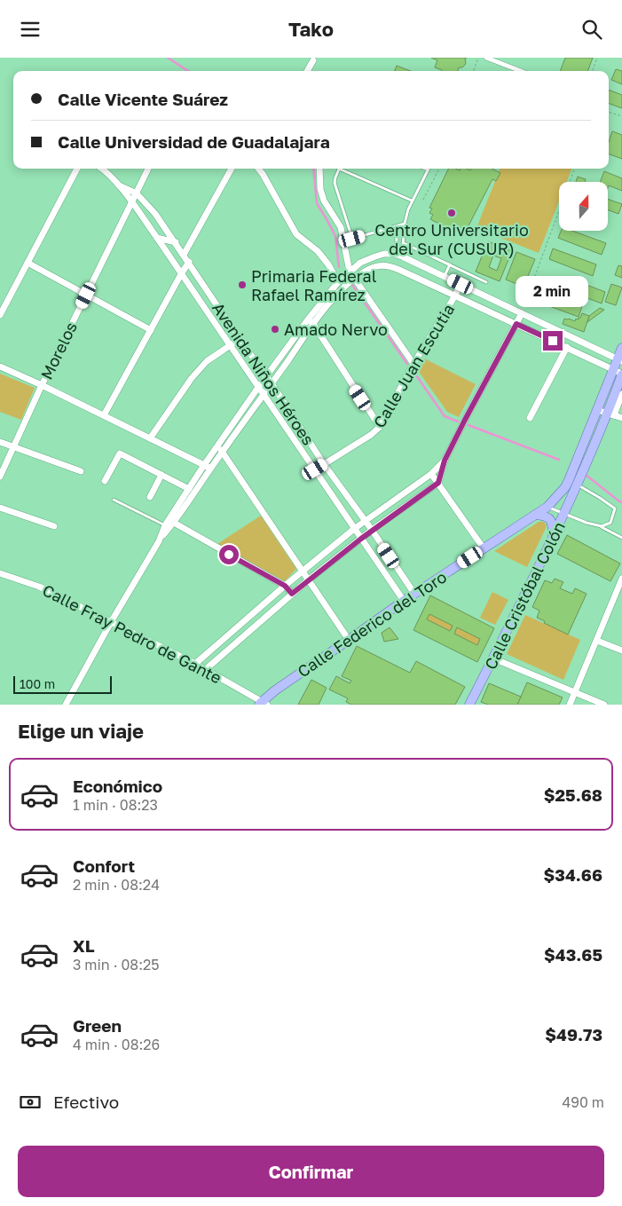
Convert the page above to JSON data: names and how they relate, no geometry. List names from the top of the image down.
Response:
{
  "streets": {
    "main road": ["Calle Cristóbal Colón", "Calle Federico del Toro"],
    "street": [
      "Morelos",
      "Calle Juan Escutia",
      "Avenida Niños Héroes",
      "Calle Fray Pedro de Gante"
    ]
  },
  "crossings": [
    ["Morelos", "Avenida Niños Héroes"],
    ["Calle Juan Escutia", "Avenida Niños Héroes"],
    ["Avenida Niños Héroes", "Calle Federico del Toro"],
    ["Calle Cristóbal Colón", "Calle Federico del Toro"],
    ["Calle Federico del Toro", "Calle Fray Pedro de Gante"]
  ],
  "places": ["Centro Universitario del Sur (CUSUR)", "Primaria Federal Rafael Ramírez", "Amado Nervo"],
  "scale_bar": "100 m",
  "north": "top",
  "page": {
    "header": "Tako",
    "banner": ["Calle Vicente Suárez", "Calle Universidad de Guadalajara"],
    "bubble": "2 min",
    "scale": "100 m",
    "heading": "Elige un viaje",
    "list": [
      {
        "name": "Económico",
        "note": "1 min · 08:23",
        "value": "$25.68"
      },
      {
        "name": "Confort",
        "note": "2 min · 08:24",
        "value": "$34.66"
      },
      {
        "name": "XL",
        "note": "3 min · 08:25",
        "value": "$43.65"
      },
      {
        "name": "Green",
        "note": "4 min · 08:26",
        "value": "$49.73"
      }
    ],
    "pay": ["Efectivo", "490 m"],
    "buttons": "Confirmar"
  }
}
